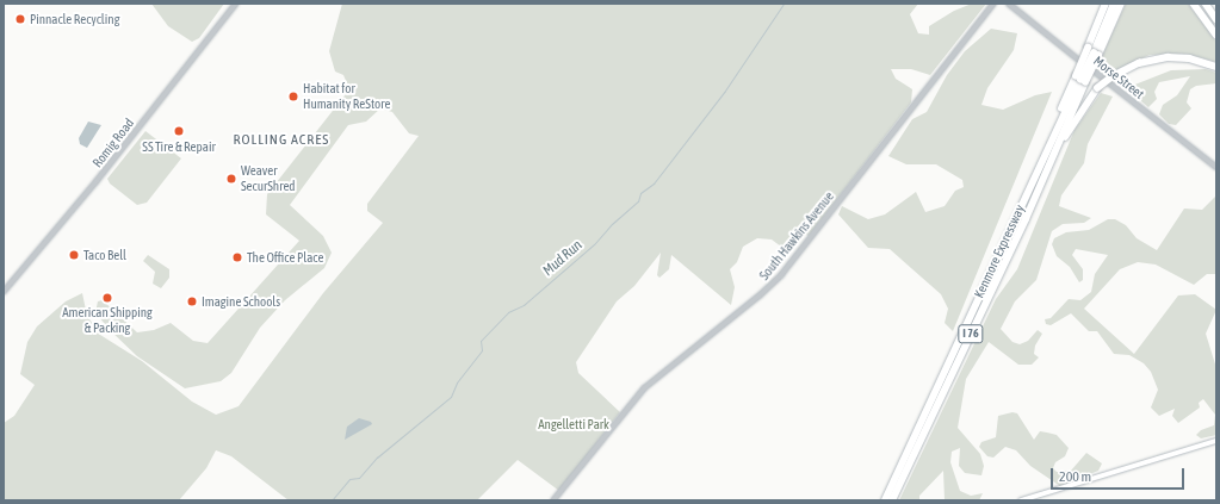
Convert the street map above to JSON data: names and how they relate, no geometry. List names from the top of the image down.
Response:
{
  "streets": {
    "highway": ["Kenmore Expressway", "I 76"],
    "street": ["Morse Street", "Romig Road", "South Hawkins Avenue"]
  },
  "crossings": [
    ["Kenmore Expressway", "I 76"]
  ],
  "districts": ["ROLLING ACRES"],
  "water": ["Mud Run"],
  "parks": ["Angelletti Park"],
  "places": [
    "Pinnacle Recycling",
    "Habitat for Humanity ReStore",
    "SS Tire & Repair",
    "Weaver SecurShred",
    "Taco Bell",
    "The Office Place",
    "American Shipping & Packing",
    "Imagine Schools"
  ],
  "scale_bar": "200 m"
}
